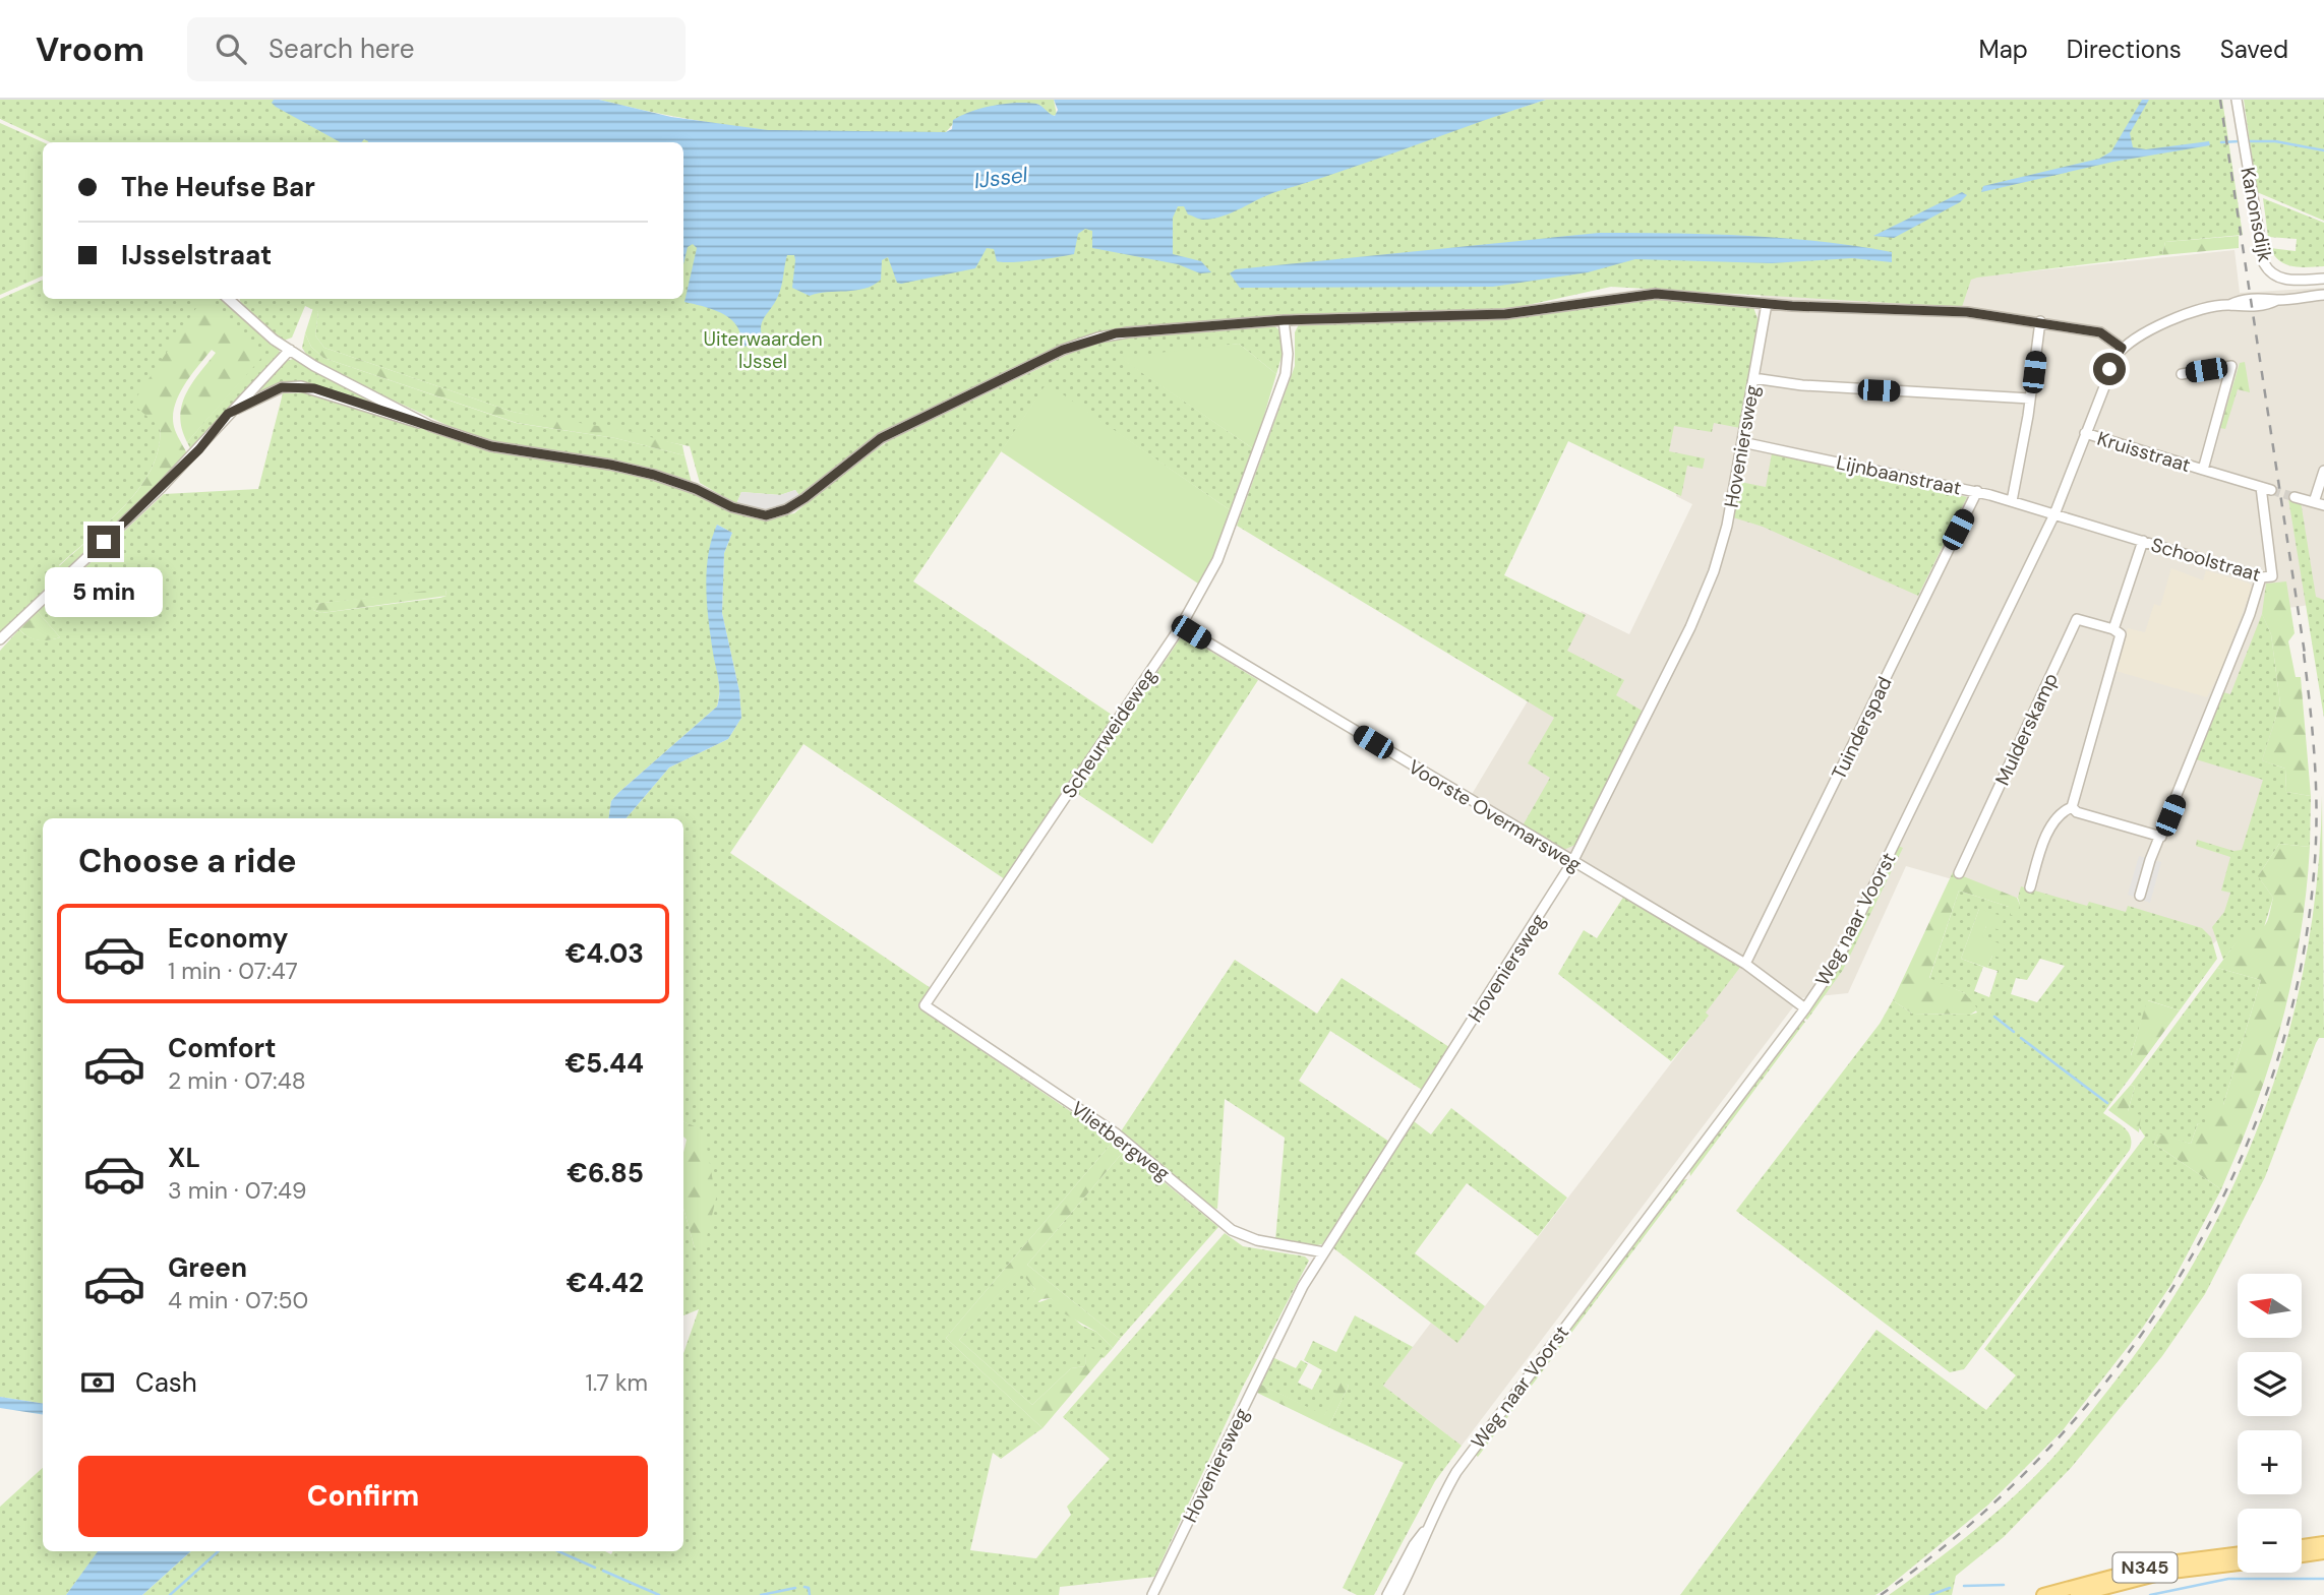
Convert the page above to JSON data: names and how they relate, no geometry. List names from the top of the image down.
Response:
{
  "streets": {
    "main road": ["N345"],
    "street": [
      "Kanonsdijk",
      "Hoveniersweg",
      "Kruisstraat",
      "Lijnbaanstraat",
      "Schoolstraat",
      "Tuinderspad",
      "Mulderskamp",
      "Scheurweideweg",
      "Voorste Overmarsweg",
      "Weg naar Voorst",
      "Vlietbergweg"
    ]
  },
  "crossings": [
    ["Hoveniersweg", "Lijnbaanstraat"],
    ["Hoveniersweg", "Voorste Overmarsweg"],
    ["Hoveniersweg", "Vlietbergweg"],
    ["Kruisstraat", "Schoolstraat"],
    ["Kruisstraat", "Weg naar Voorst"],
    ["Lijnbaanstraat", "Schoolstraat"],
    ["Lijnbaanstraat", "Tuinderspad"],
    ["Lijnbaanstraat", "Weg naar Voorst"],
    ["Schoolstraat", "Weg naar Voorst"],
    ["Tuinderspad", "Voorste Overmarsweg"],
    ["Scheurweideweg", "Voorste Overmarsweg"],
    ["Scheurweideweg", "Vlietbergweg"],
    ["Voorste Overmarsweg", "Weg naar Voorst"]
  ],
  "water": ["IJssel"],
  "parks": ["Uiterwaarden IJssel"],
  "north": "left",
  "page": {
    "header": "Vroom",
    "search": "Search here",
    "nav": ["Map", "Directions", "Saved"],
    "banner": ["The Heufse Bar", "IJsselstraat"],
    "bubble": "5 min",
    "heading": "Choose a ride",
    "list": [
      {
        "name": "Economy",
        "note": "1 min · 07:47",
        "value": "€4.03"
      },
      {
        "name": "Comfort",
        "note": "2 min · 07:48",
        "value": "€5.44"
      },
      {
        "name": "XL",
        "note": "3 min · 07:49",
        "value": "€6.85"
      },
      {
        "name": "Green",
        "note": "4 min · 07:50",
        "value": "€4.42"
      }
    ],
    "map_buttons": ["+", "−"],
    "pay": ["Cash", "1.7 km"],
    "buttons": "Confirm"
  }
}
